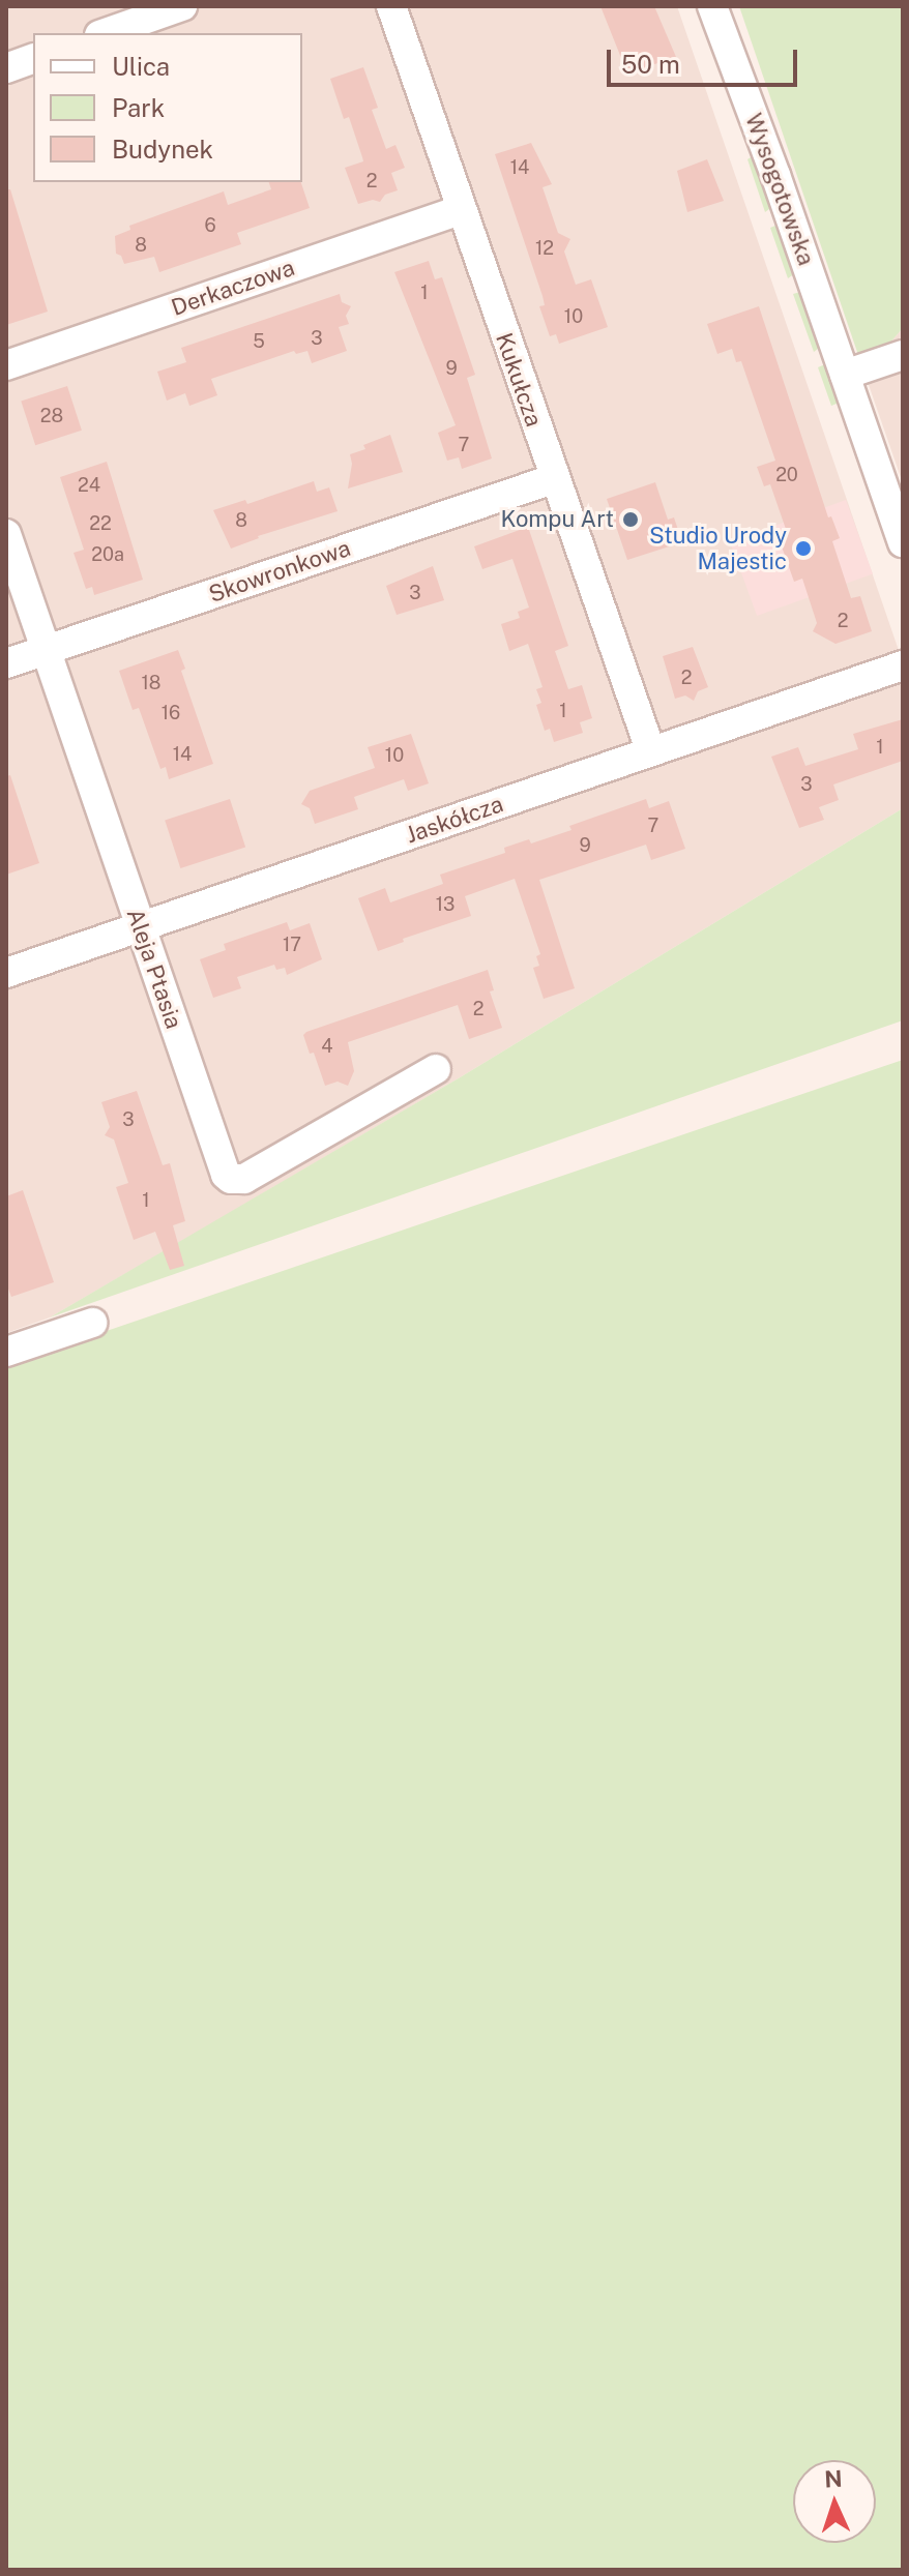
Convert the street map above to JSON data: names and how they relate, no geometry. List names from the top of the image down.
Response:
{
  "streets": {
    "street": [
      "Wysogotowska",
      "Derkaczowa",
      "Kukułcza",
      "Skowronkowa",
      "Jaskółcza",
      "Aleja Ptasia"
    ]
  },
  "crossings": [
    ["Derkaczowa", "Kukułcza"],
    ["Kukułcza", "Skowronkowa"],
    ["Kukułcza", "Jaskółcza"],
    ["Skowronkowa", "Aleja Ptasia"],
    ["Jaskółcza", "Aleja Ptasia"]
  ],
  "places": ["Kompu Art", "Studio Urody Majestic"],
  "house_numbers": [
    "14",
    "2",
    "6",
    "8",
    "12",
    "1",
    "10",
    "3",
    "5",
    "9",
    "28",
    "7",
    "20",
    "24",
    "8",
    "22",
    "20a",
    "3",
    "2",
    "2",
    "18",
    "1",
    "16",
    "1",
    "14",
    "10",
    "3",
    "7",
    "9",
    "13",
    "17",
    "2",
    "4",
    "3",
    "1"
  ],
  "legend": ["Ulica", "Park", "Budynek"],
  "scale_bar": "50 m",
  "north": "top"
}
